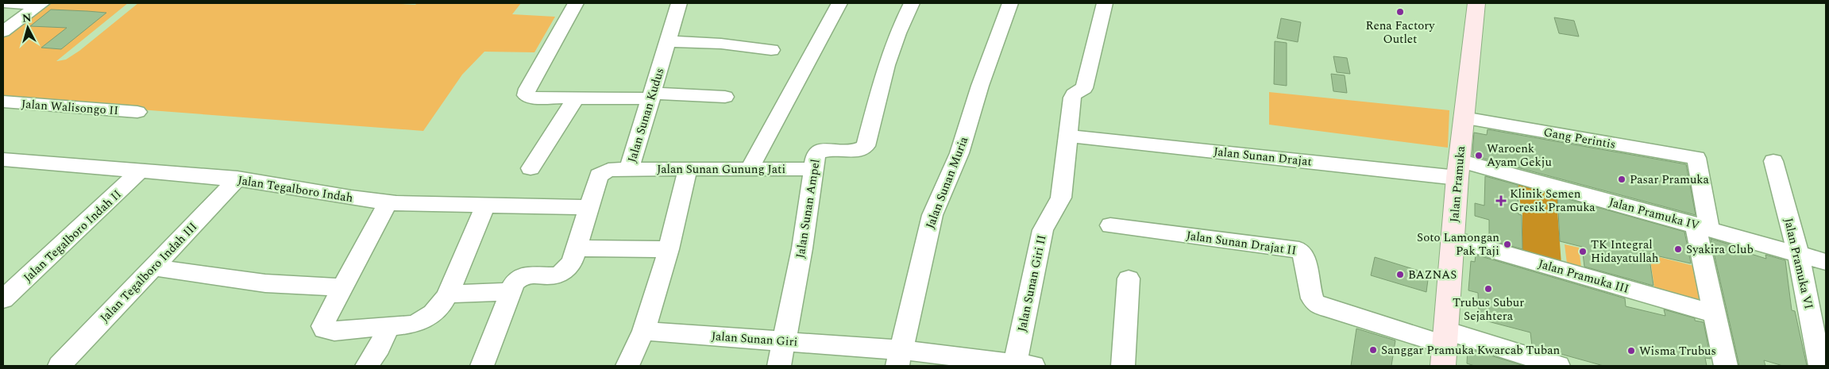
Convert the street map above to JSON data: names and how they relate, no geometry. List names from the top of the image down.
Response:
{
  "streets": {
    "main road": ["Jalan Pramuka"],
    "street": [
      "Jalan Walisongo II",
      "Jalan Sunan Kudus",
      "Gang Perintis",
      "Jalan Sunan Drajat",
      "Jalan Sunan Gunung Jati",
      "Jalan Sunan Muria",
      "Jalan Tegalboro Indah",
      "Jalan Sunan Ampel",
      "Jalan Pramuka IV",
      "Jalan Tegalboro Indah II",
      "Jalan Sunan Drajat II",
      "Jalan Pramuka VI",
      "Jalan Tegalboro Indah III",
      "Jalan Pramuka III",
      "Jalan Sunan Giri II",
      "Jalan Sunan Giri"
    ]
  },
  "crossings": [
    ["Jalan Sunan Kudus", "Jalan Sunan Gunung Jati"],
    ["Jalan Sunan Kudus", "Jalan Tegalboro Indah"],
    ["Gang Perintis", "Jalan Pramuka"],
    ["Gang Perintis", "Jalan Pramuka IV"],
    ["Jalan Sunan Drajat", "Jalan Pramuka"],
    ["Jalan Sunan Drajat", "Jalan Pramuka IV"],
    ["Jalan Sunan Drajat", "Jalan Sunan Giri II"],
    ["Jalan Sunan Gunung Jati", "Jalan Sunan Ampel"],
    ["Jalan Sunan Muria", "Jalan Sunan Giri"],
    ["Jalan Pramuka", "Jalan Pramuka IV"],
    ["Jalan Pramuka", "Jalan Sunan Drajat II"],
    ["Jalan Pramuka", "Jalan Pramuka III"],
    ["Jalan Tegalboro Indah", "Jalan Tegalboro Indah II"],
    ["Jalan Tegalboro Indah", "Jalan Tegalboro Indah III"],
    ["Jalan Sunan Ampel", "Jalan Sunan Giri"],
    ["Jalan Pramuka IV", "Jalan Pramuka VI"],
    ["Jalan Sunan Giri II", "Jalan Sunan Giri"]
  ],
  "places": {
    "other": [
      "Rena Factory Outlet",
      "Waroenk Ayam Gekju",
      "Pasar Pramuka",
      "Soto Lamongan Pak Taji",
      "Syakira Club",
      "TK Integral Hidayatullah",
      "BAZNAS",
      "Trubus Subur Sejahtera",
      "Sanggar Pramuka Kwarcab Tuban",
      "Wisma Trubus"
    ],
    "health": ["Klinik Semen Gresik Pramuka"]
  },
  "north": "top"
}
